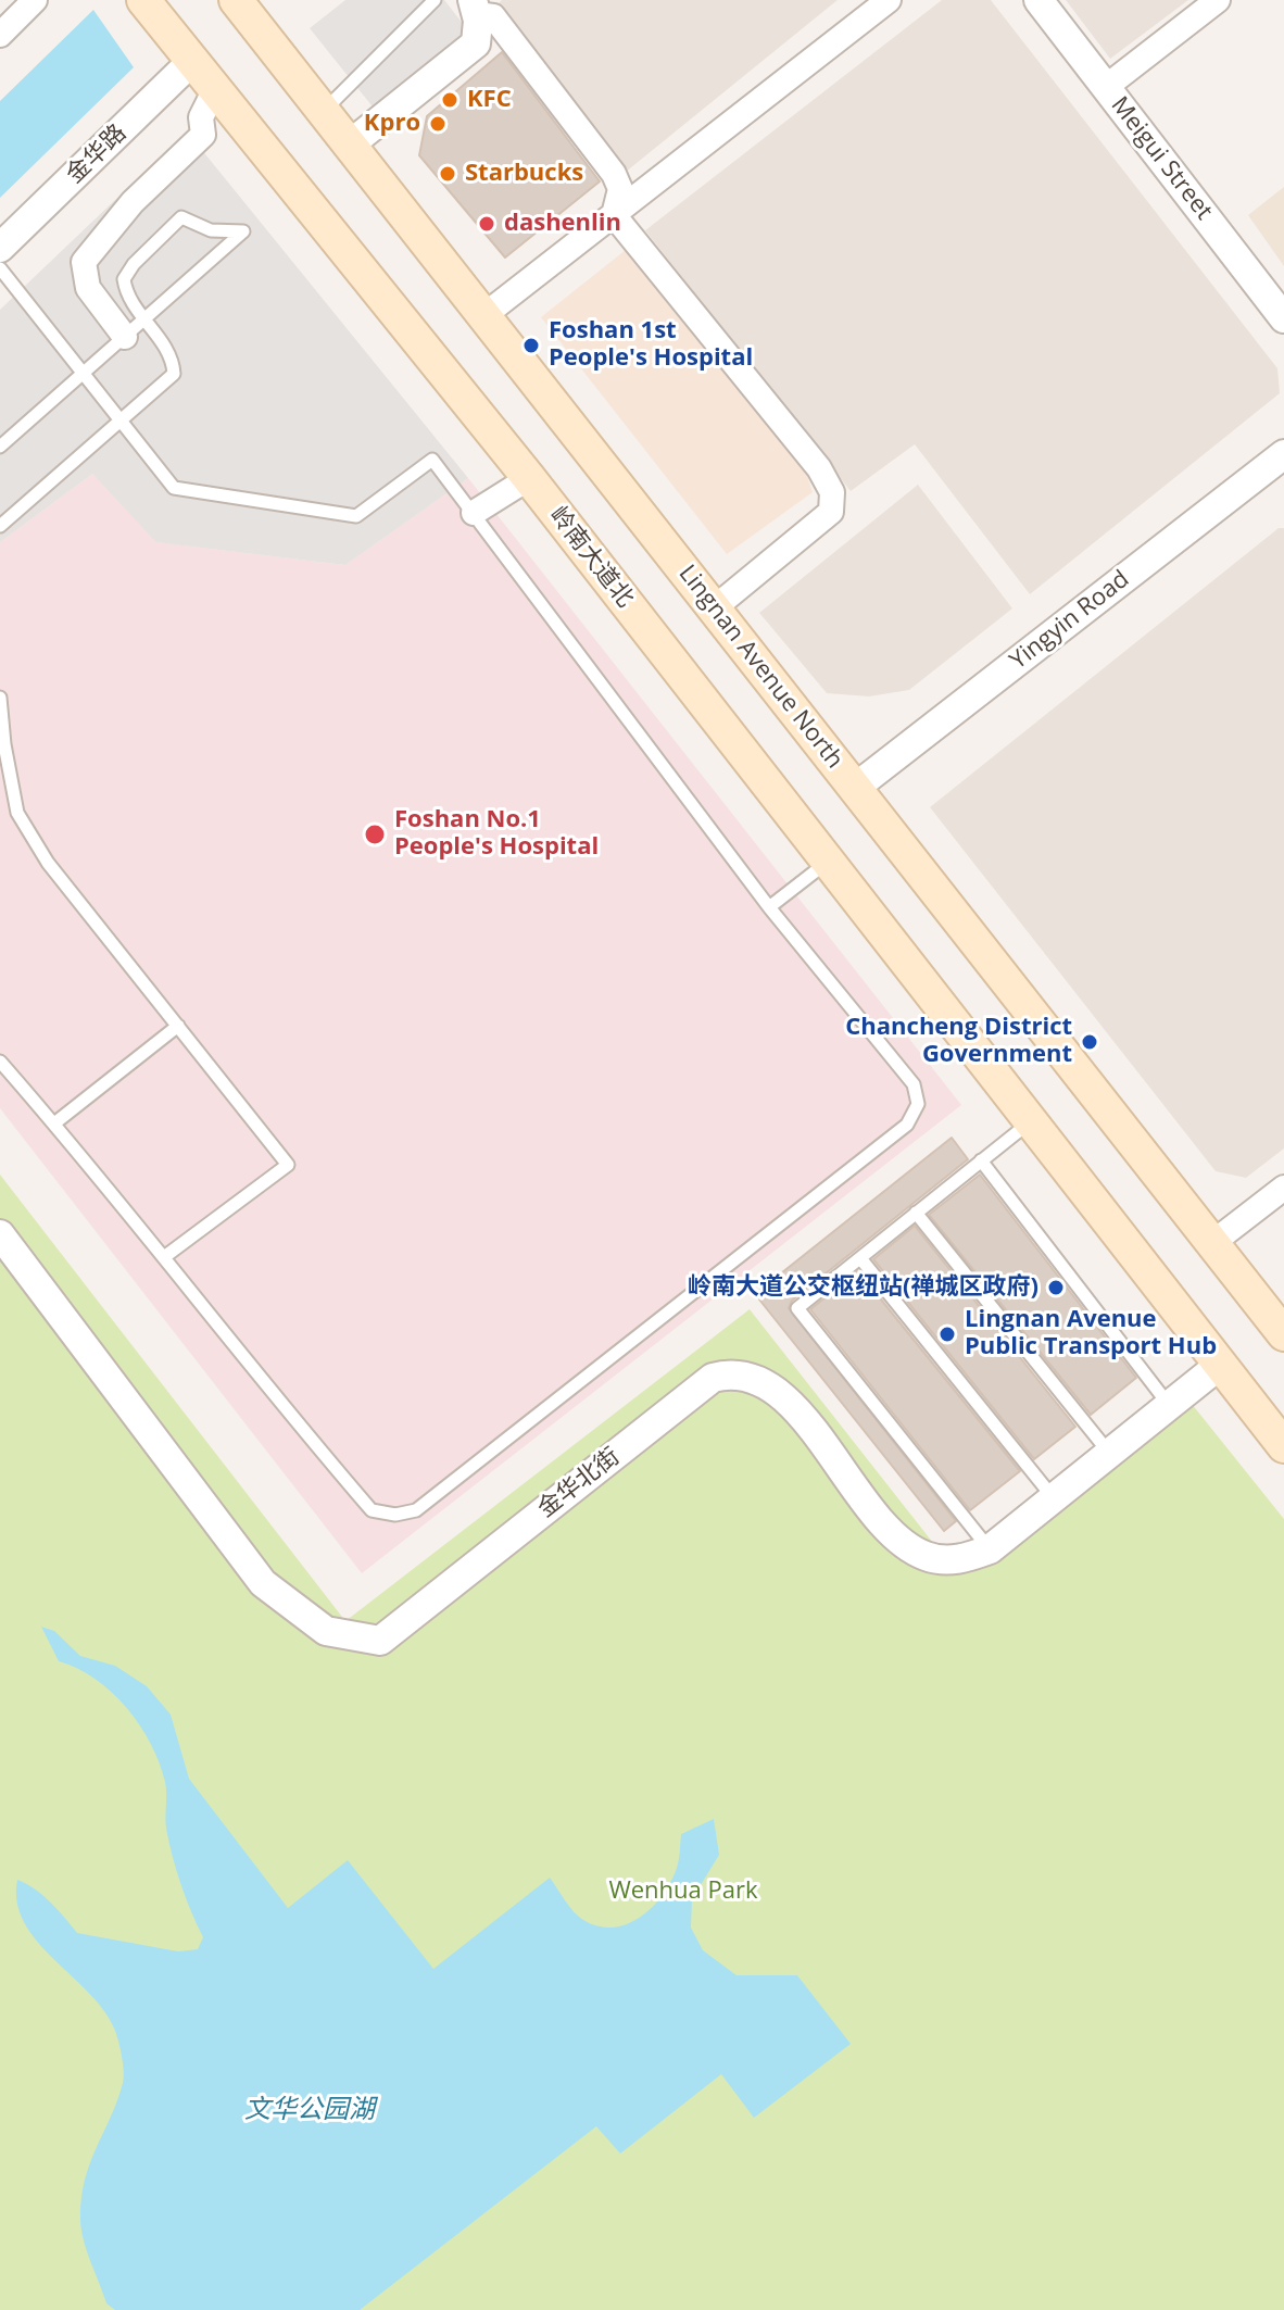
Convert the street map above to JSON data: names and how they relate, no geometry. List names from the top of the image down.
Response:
{
  "streets": {
    "main road": ["岭南大道北", "Lingnan Avenue North"],
    "street": [
      "金华路",
      "Meigui Street",
      "Yingyin Road",
      "金华北街"
    ]
  },
  "crossings": [
    ["金华路", "岭南大道北"],
    ["岭南大道北", "金华北街"],
    ["Yingyin Road", "Lingnan Avenue North"]
  ],
  "water": ["文华公园湖"],
  "parks": ["Wenhua Park"],
  "places": [
    "KFC",
    "Kpro",
    "Starbucks",
    "dashenlin",
    "Foshan 1st People's Hospital",
    "Foshan No.1 People's Hospital",
    "Chancheng District Government",
    "岭南大道公交枢纽站(禅城区政府)",
    "Lingnan Avenue Public Transport Hub"
  ]
}
